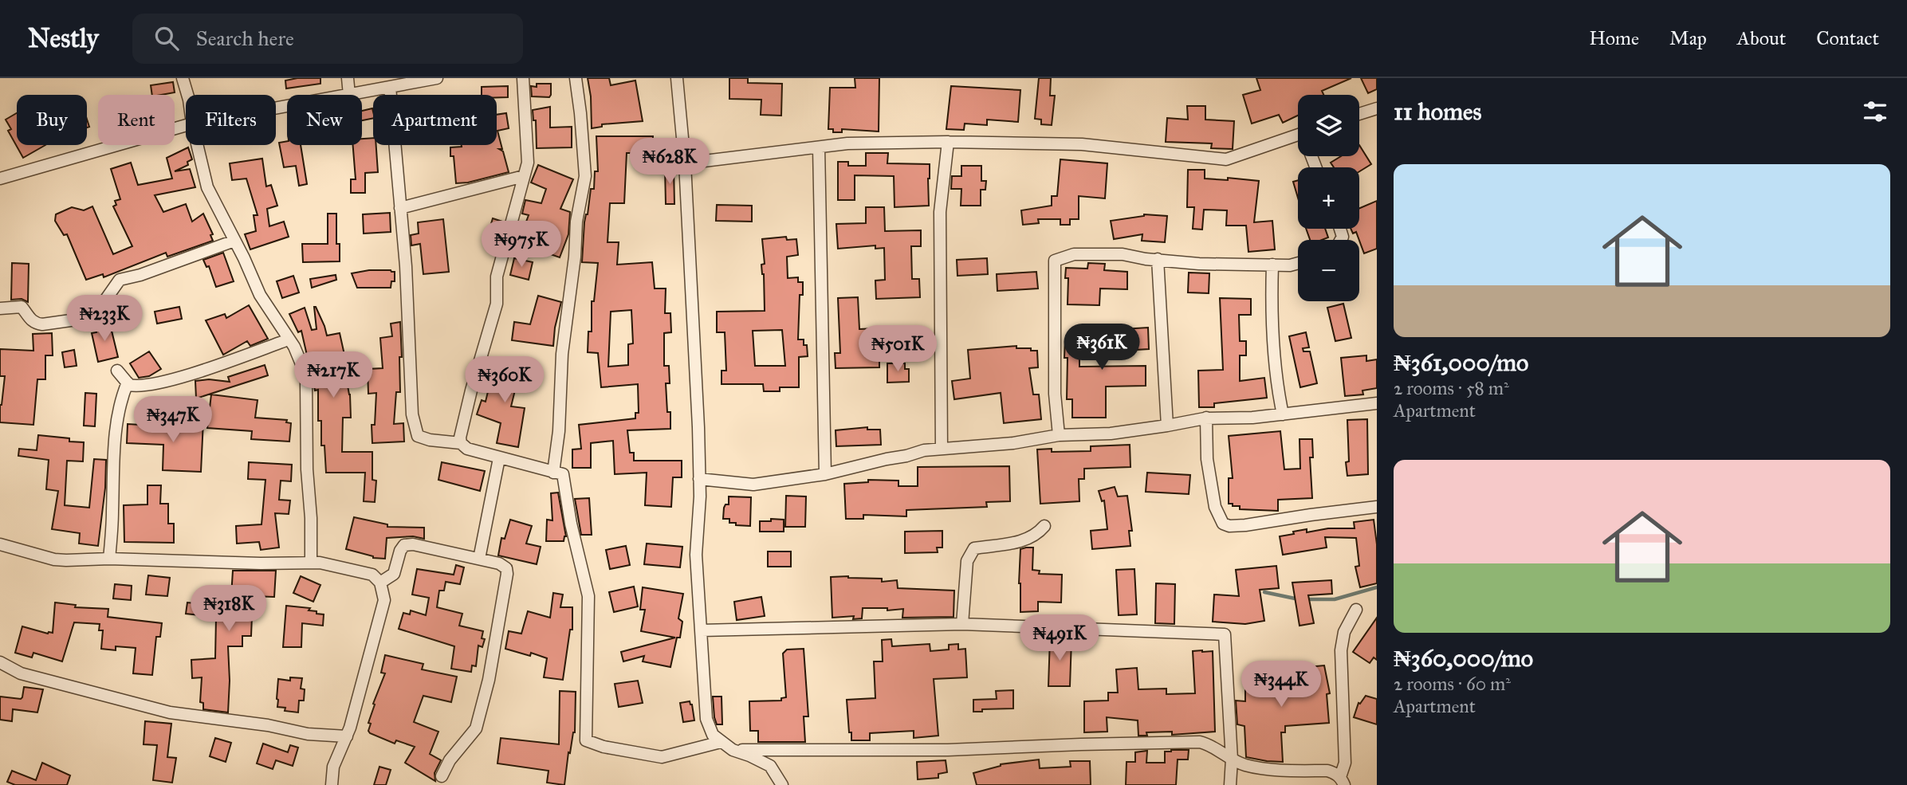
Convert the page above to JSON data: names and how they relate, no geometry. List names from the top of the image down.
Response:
{
  "page": {
    "header": "Nestly",
    "search": "Search here",
    "nav": [
      "Home",
      "Map",
      "About",
      "Contact"
    ],
    "heading": "11 homes",
    "map_buttons": ["+", "−"],
    "chip": [
      "Buy",
      "Rent",
      "Filters",
      "New",
      "Apartment"
    ],
    "price": [
      "₦628K",
      "₦975K",
      "₦233K",
      "₦361K",
      "₦501K",
      "₦217K",
      "₦360K",
      "₦347K",
      "₦318K",
      "₦491K",
      "₦344K"
    ],
    "list": [
      {
        "name": "₦361,000/mo",
        "note": "2 rooms · 58 m² · Apartment"
      },
      {
        "name": "₦360,000/mo",
        "note": "2 rooms · 60 m² · Apartment"
      }
    ]
  }
}
